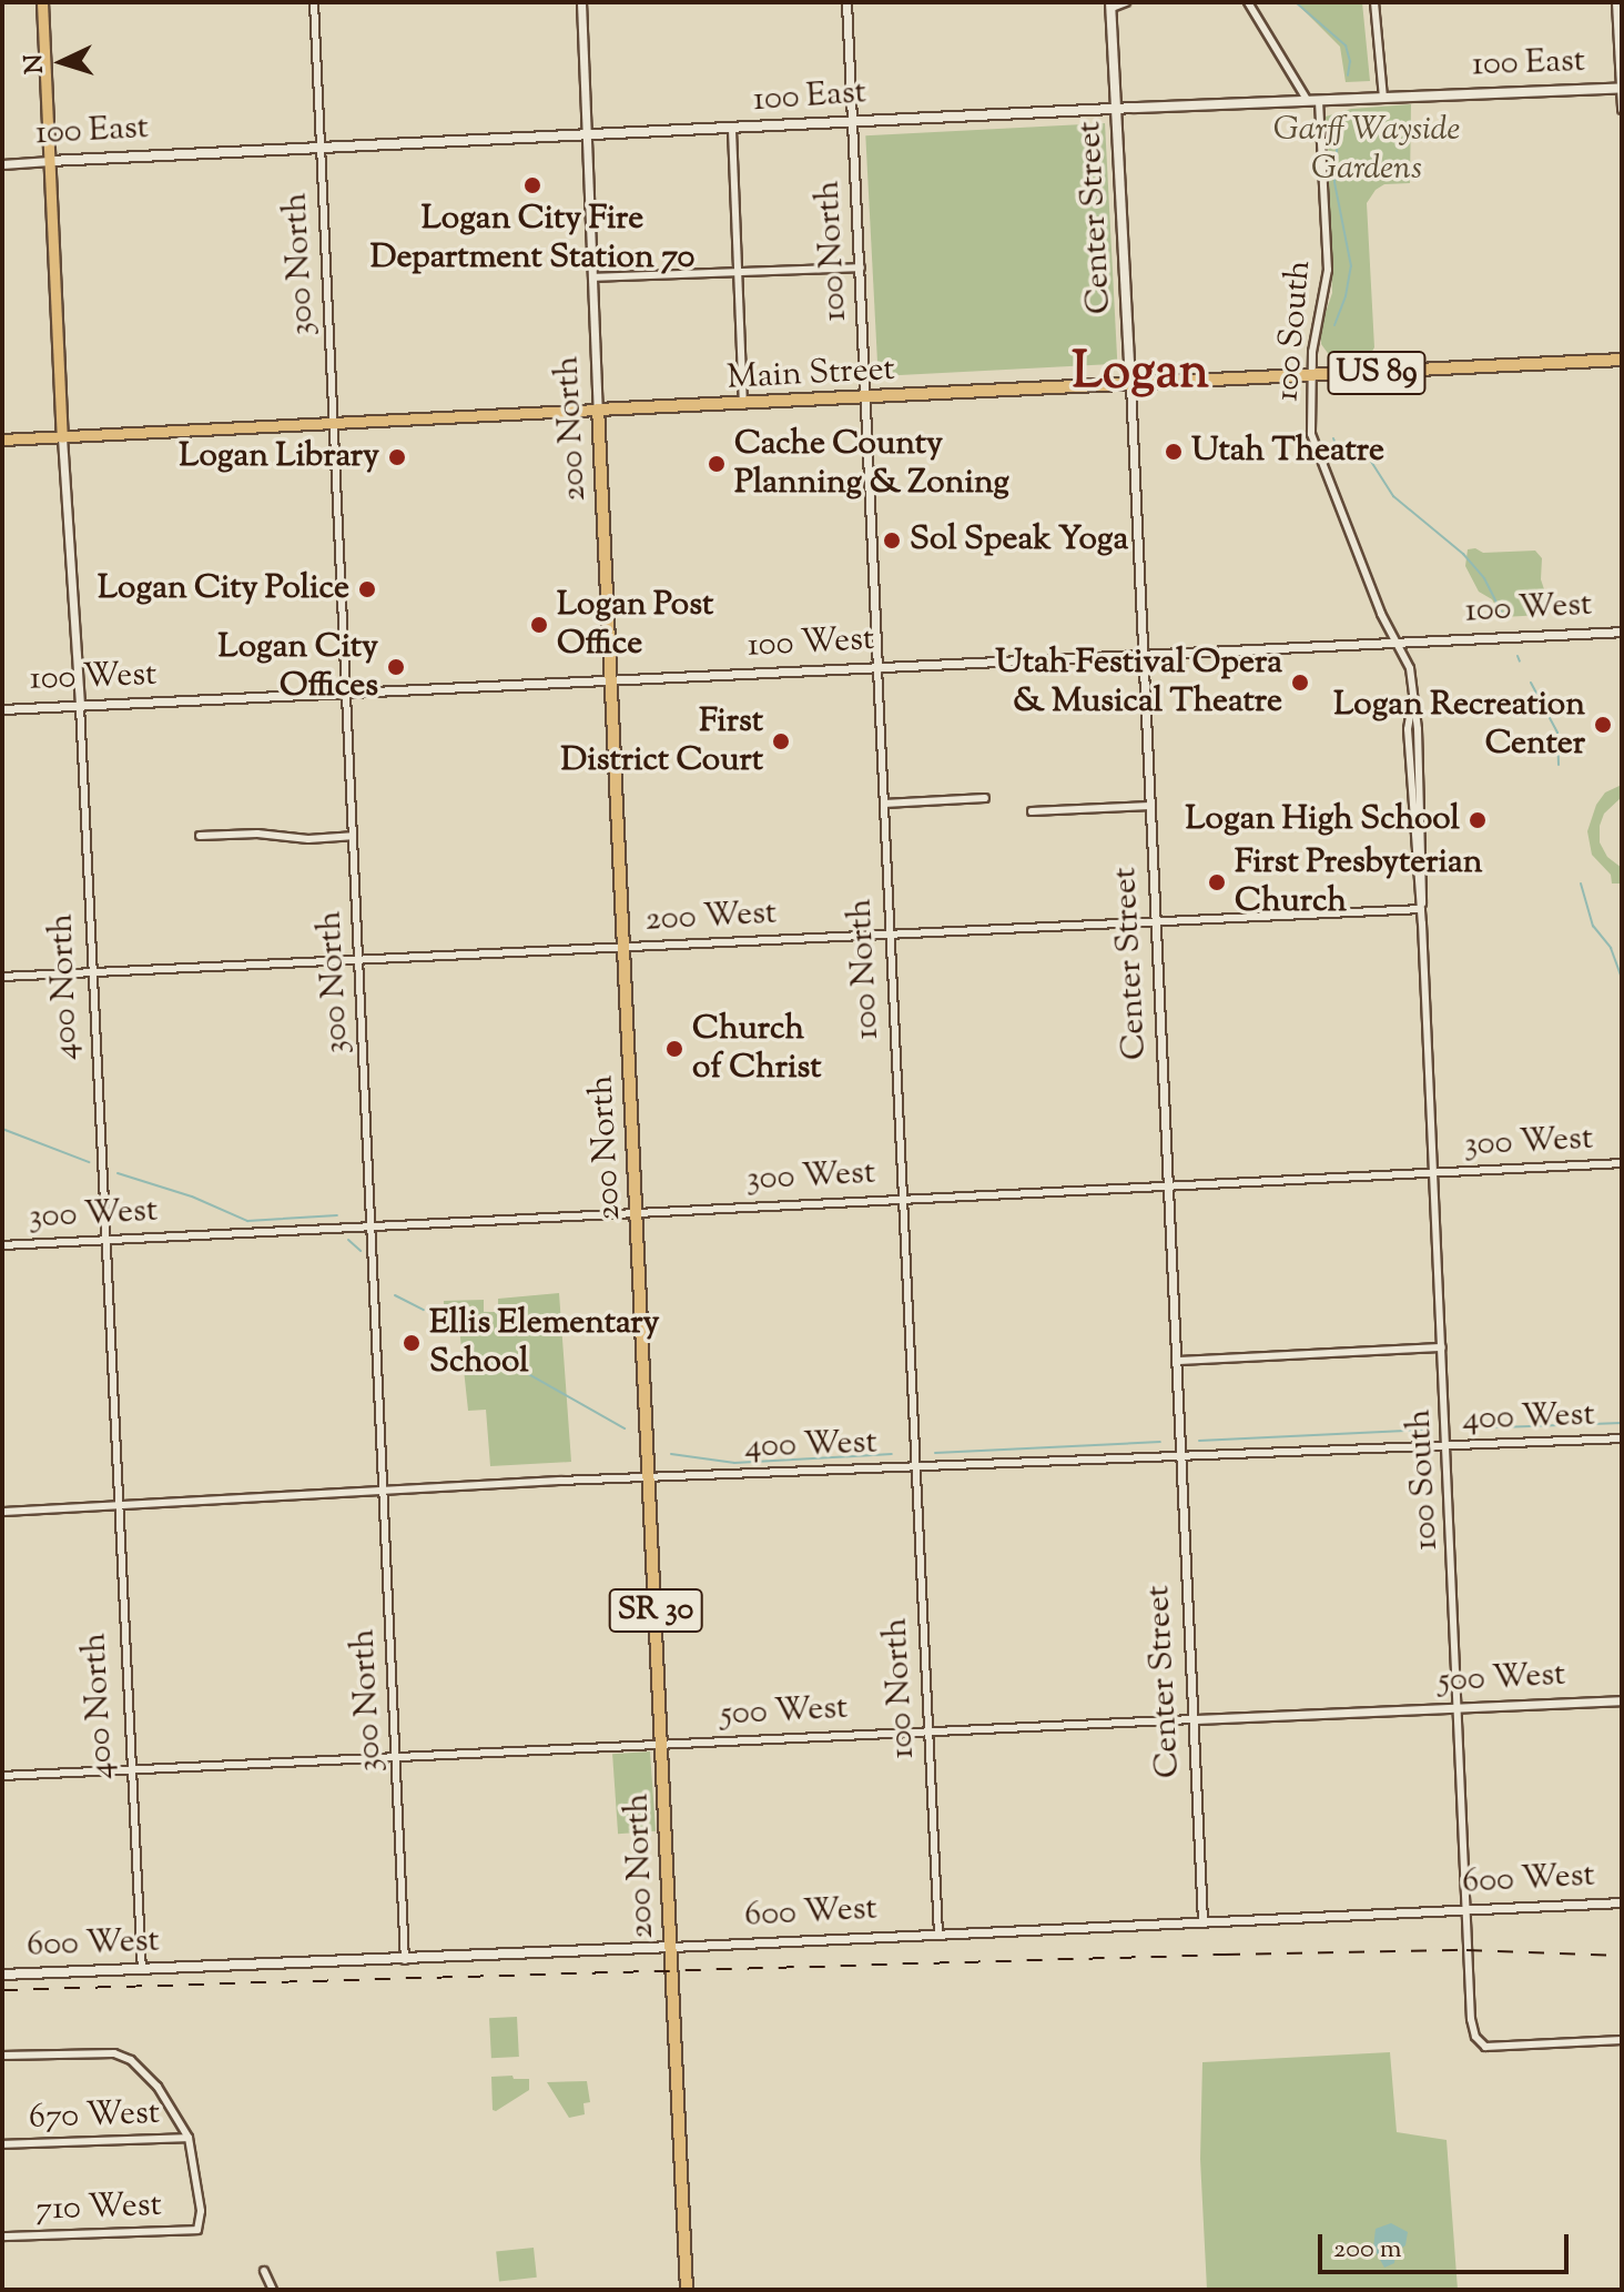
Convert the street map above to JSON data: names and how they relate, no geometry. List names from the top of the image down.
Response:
{
  "streets": {
    "highway": [
      "US 89",
      "Main Street",
      "200 North",
      "SR 30"
    ],
    "main road": [
      "100 East",
      "Center Street",
      "400 North",
      "600 West"
    ],
    "street": [
      "100 North",
      "300 North",
      "100 South",
      "100 West",
      "200 West",
      "300 West",
      "400 West",
      "500 West",
      "670 West",
      "710 West"
    ]
  },
  "crossings": [
    ["100 East", "Center Street"],
    ["100 East", "100 North"],
    ["100 East", "300 North"],
    ["100 East", "100 South"],
    ["100 East", "200 North"],
    ["100 East", "400 North"],
    ["Center Street", "Main Street"],
    ["Center Street", "100 West"],
    ["Center Street", "200 West"],
    ["Center Street", "300 West"],
    ["Center Street", "400 West"],
    ["Center Street", "500 West"],
    ["Center Street", "600 West"],
    ["100 North", "Main Street"],
    ["100 North", "100 West"],
    ["100 North", "200 West"],
    ["100 North", "300 West"],
    ["100 North", "400 West"],
    ["100 North", "500 West"],
    ["100 North", "600 West"],
    ["300 North", "Main Street"],
    ["300 North", "100 West"],
    ["300 North", "200 West"],
    ["300 North", "300 West"],
    ["300 North", "400 West"],
    ["300 North", "500 West"],
    ["300 North", "600 West"],
    ["100 South", "Main Street"],
    ["100 South", "100 West"],
    ["100 South", "200 West"],
    ["100 South", "300 West"],
    ["100 South", "400 West"],
    ["100 South", "500 West"],
    ["100 South", "600 West"],
    ["Main Street", "200 North"],
    ["Main Street", "400 North"],
    ["200 North", "100 West"],
    ["200 North", "200 West"],
    ["200 North", "300 West"],
    ["200 North", "400 West"],
    ["200 North", "500 West"],
    ["200 North", "600 West"],
    ["100 West", "400 North"],
    ["200 West", "400 North"],
    ["400 North", "300 West"],
    ["400 North", "400 West"],
    ["400 North", "500 West"],
    ["400 North", "600 West"],
    ["670 West", "710 West"]
  ],
  "districts": ["Logan"],
  "parks": ["Garff Wayside Gardens"],
  "places": [
    "Logan City Fire Department Station 70",
    "Utah Theatre",
    "Logan Library",
    "Cache County Planning & Zoning",
    "Sol Speak Yoga",
    "Logan City Police",
    "Logan Post Office",
    "Logan City Offices",
    "Utah Festival Opera & Musical Theatre",
    "Logan Recreation Center",
    "First District Court",
    "Logan High School",
    "First Presbyterian Church",
    "Church of Christ",
    "Ellis Elementary School"
  ],
  "scale_bar": "200 m",
  "north": "left"
}
